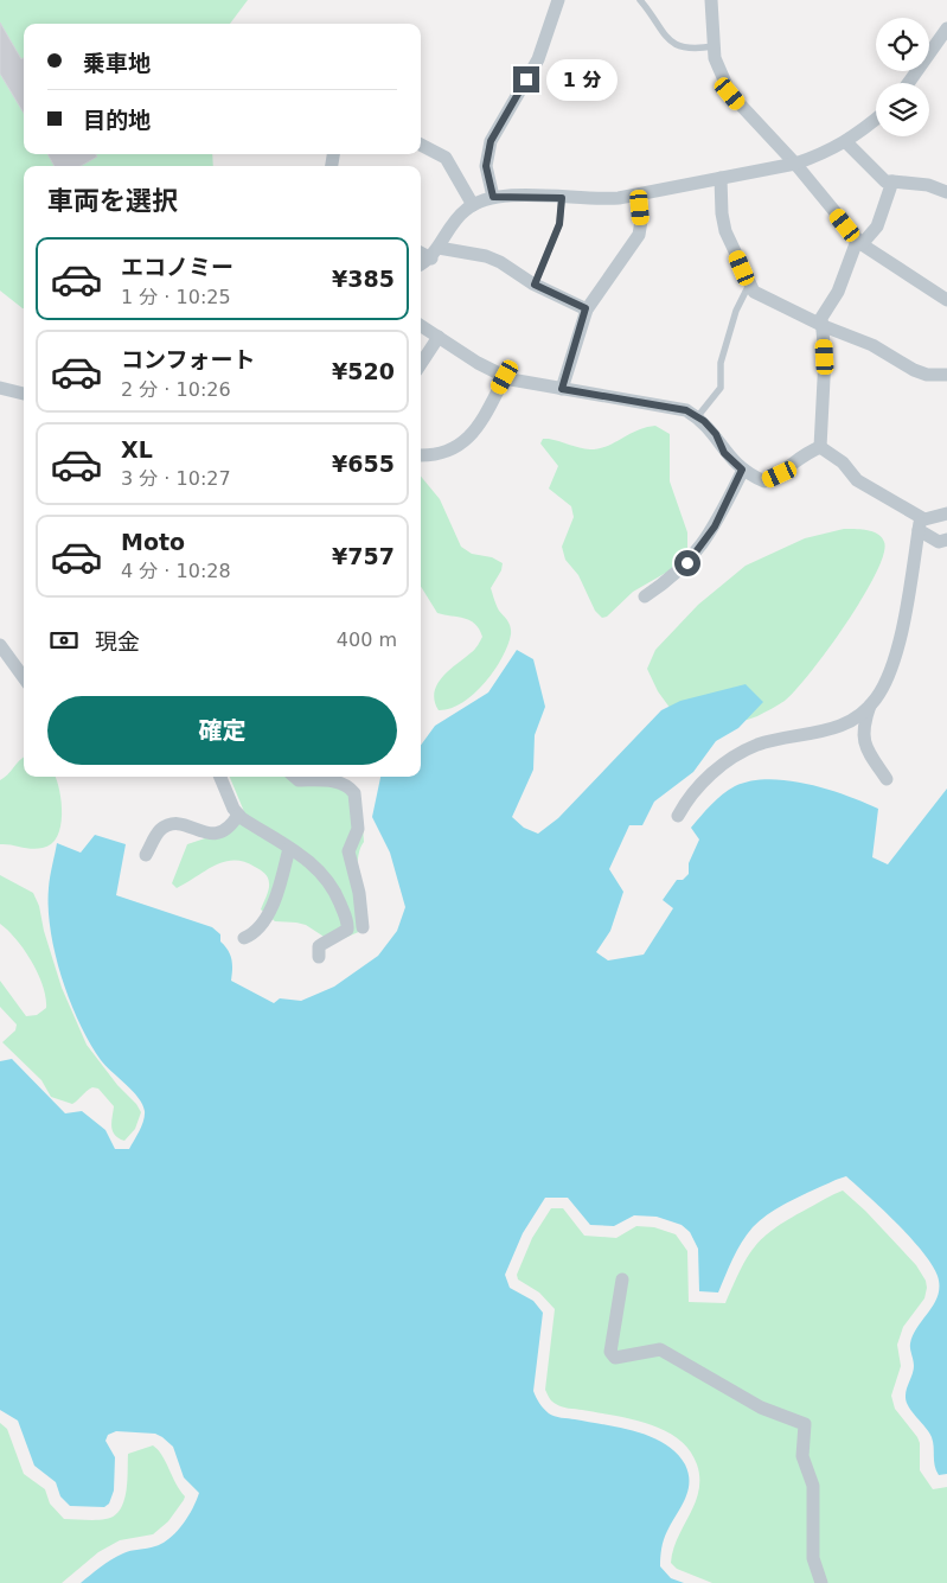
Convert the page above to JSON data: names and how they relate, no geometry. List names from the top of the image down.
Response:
{
  "page": {
    "banner": ["乗車地", "目的地"],
    "bubble": "1 分",
    "heading": "車両を選択",
    "list": [
      {
        "name": "エコノミー",
        "note": "1 分 · 10:25",
        "value": "¥385"
      },
      {
        "name": "コンフォート",
        "note": "2 分 · 10:26",
        "value": "¥520"
      },
      {
        "name": "XL",
        "note": "3 分 · 10:27",
        "value": "¥655"
      },
      {
        "name": "Moto",
        "note": "4 分 · 10:28",
        "value": "¥757"
      }
    ],
    "pay": ["現金", "400 m"],
    "buttons": "確定"
  }
}
